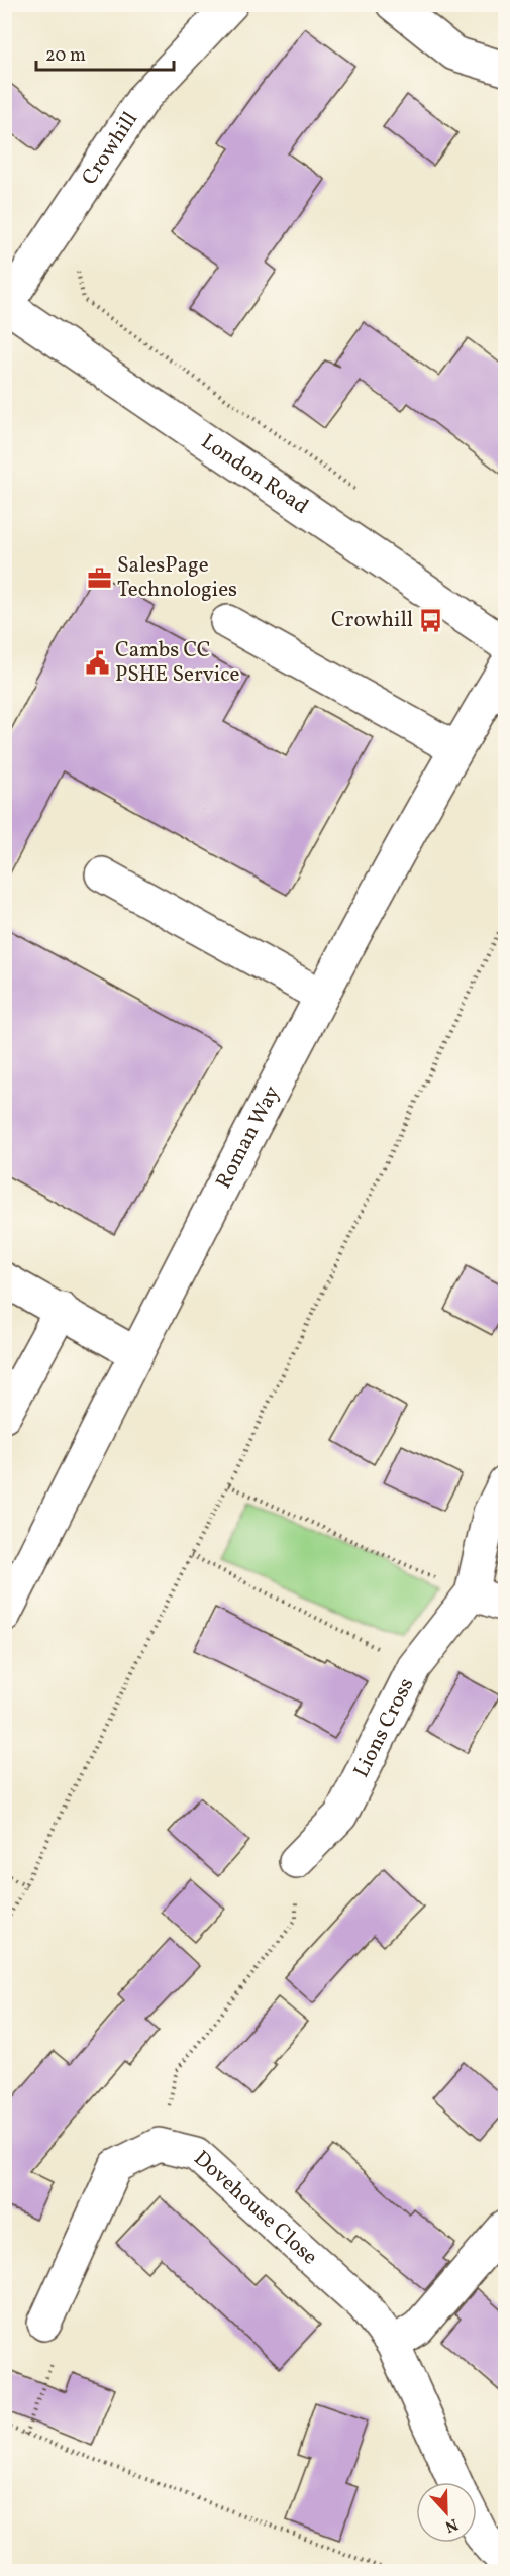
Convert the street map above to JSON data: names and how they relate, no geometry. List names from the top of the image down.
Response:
{
  "streets": {
    "street": [
      "Crowhill",
      "London Road",
      "Roman Way",
      "Lions Cross",
      "Dovehouse Close"
    ]
  },
  "crossings": [
    ["Crowhill", "London Road"]
  ],
  "places": {
    "office": ["SalesPage Technologies"],
    "bus stop": ["Crowhill"],
    "public building": ["Cambs CC PSHE Service"]
  },
  "scale_bar": "20 m",
  "north": "bottom"
}
